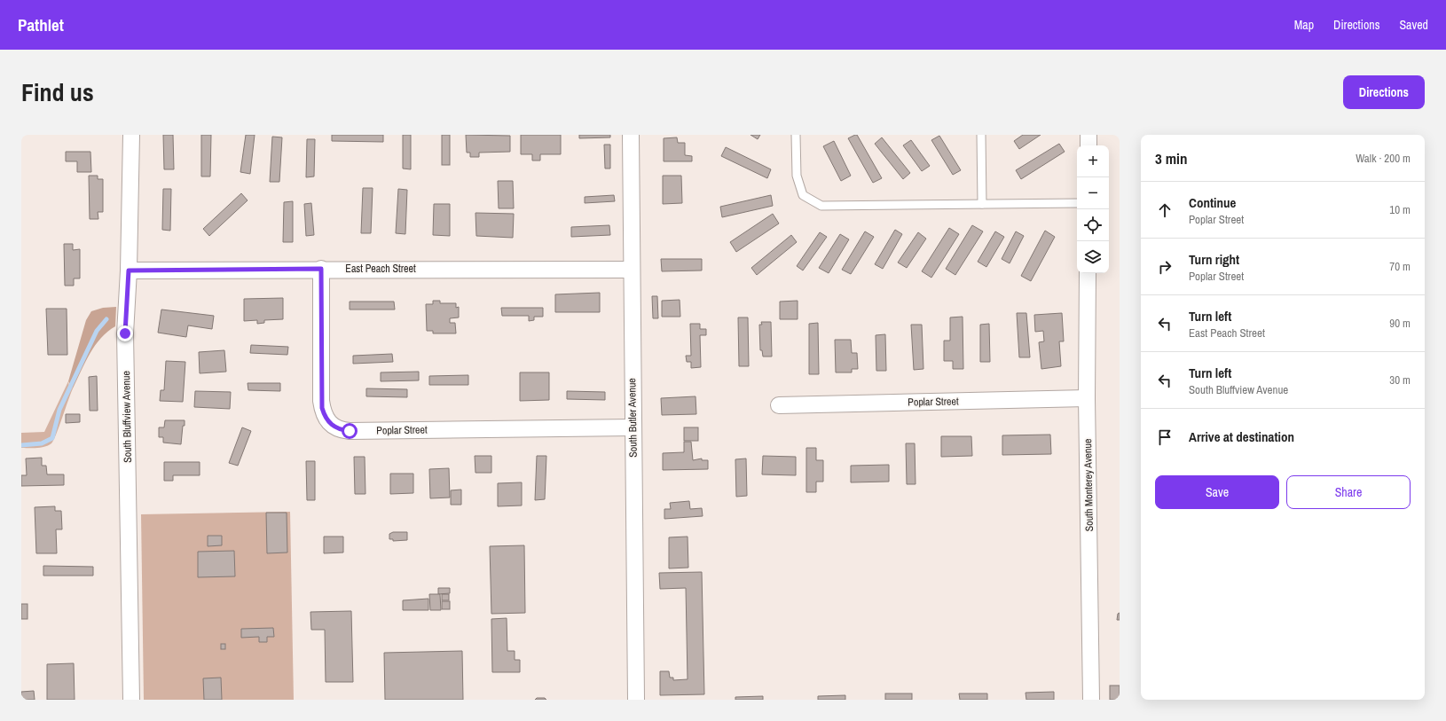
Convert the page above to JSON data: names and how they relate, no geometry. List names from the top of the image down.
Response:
{
  "streets": {
    "street": [
      "East Peach Street",
      "Poplar Street",
      "South Bluffview Avenue",
      "South Butler Avenue",
      "South Monterey Avenue"
    ]
  },
  "crossings": [
    ["East Peach Street", "Poplar Street"],
    ["East Peach Street", "South Bluffview Avenue"],
    ["East Peach Street", "South Butler Avenue"],
    ["Poplar Street", "South Butler Avenue"],
    ["Poplar Street", "South Monterey Avenue"]
  ],
  "page": {
    "header": "Pathlet",
    "nav": ["Map", "Directions", "Saved"],
    "title": "Find us",
    "buttons": [
      "Directions",
      ["Save", "Share"]
    ],
    "heading": ["3 min", "Walk · 200 m"],
    "map_buttons": ["+", "−"],
    "list": [
      ["Continue", "Poplar Street", "10 m"],
      ["Turn right", "Poplar Street", "70 m"],
      ["Turn left", "East Peach Street", "90 m"],
      ["Turn left", "South Bluffview Avenue", "30 m"],
      "Arrive at destination"
    ]
  }
}
